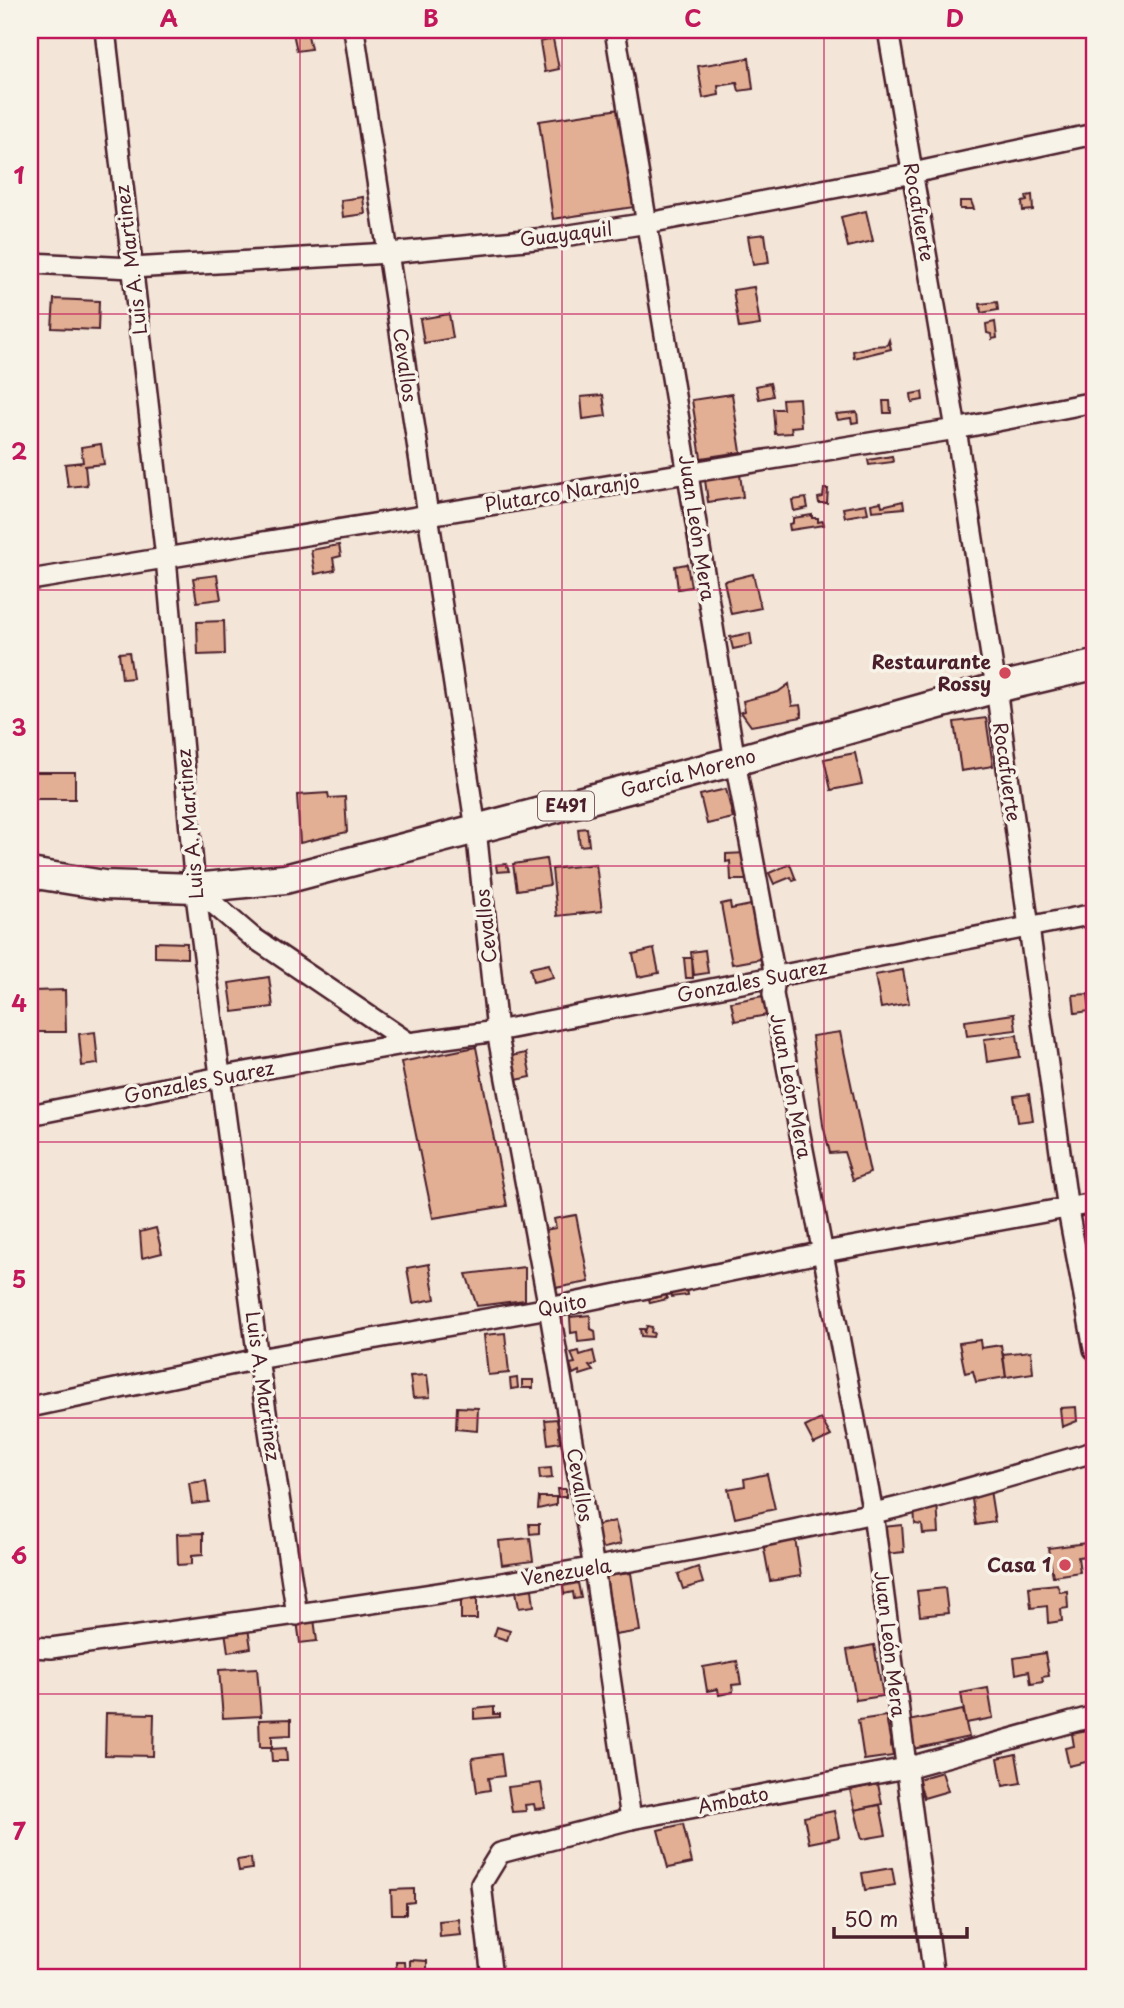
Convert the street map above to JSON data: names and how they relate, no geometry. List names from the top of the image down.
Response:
{
  "streets": {
    "highway": ["García Moreno", "E491"],
    "street": [
      "Rocafuerte",
      "Guayaquil",
      "Luis A. Martinez",
      "Cevallos",
      "Plutarco Naranjo",
      "Juan León Mera",
      "Gonzales Suarez",
      "Quito",
      "Venezuela",
      "Ambato"
    ]
  },
  "crossings": [
    ["Rocafuerte", "Guayaquil"],
    ["Rocafuerte", "Plutarco Naranjo"],
    ["Rocafuerte", "García Moreno"],
    ["Rocafuerte", "Gonzales Suarez"],
    ["Rocafuerte", "Quito"],
    ["Guayaquil", "Luis A. Martinez"],
    ["Guayaquil", "Cevallos"],
    ["Guayaquil", "Juan León Mera"],
    ["Luis A. Martinez", "Plutarco Naranjo"],
    ["Luis A. Martinez", "García Moreno"],
    ["Luis A. Martinez", "Gonzales Suarez"],
    ["Luis A. Martinez", "Quito"],
    ["Luis A. Martinez", "Venezuela"],
    ["Cevallos", "Plutarco Naranjo"],
    ["Cevallos", "García Moreno"],
    ["Cevallos", "Gonzales Suarez"],
    ["Cevallos", "Quito"],
    ["Cevallos", "Venezuela"],
    ["Cevallos", "Ambato"],
    ["Plutarco Naranjo", "Juan León Mera"],
    ["Juan León Mera", "García Moreno"],
    ["Juan León Mera", "Gonzales Suarez"],
    ["Juan León Mera", "Quito"],
    ["Juan León Mera", "Venezuela"],
    ["Juan León Mera", "Ambato"]
  ],
  "places": ["Restaurante Rossy", "Casa 1"],
  "scale_bar": "50 m",
  "grid": {
    "columns": [
      "A",
      "B",
      "C",
      "D"
    ],
    "rows": [
      "1",
      "2",
      "3",
      "4",
      "5",
      "6",
      "7"
    ]
  }
}
